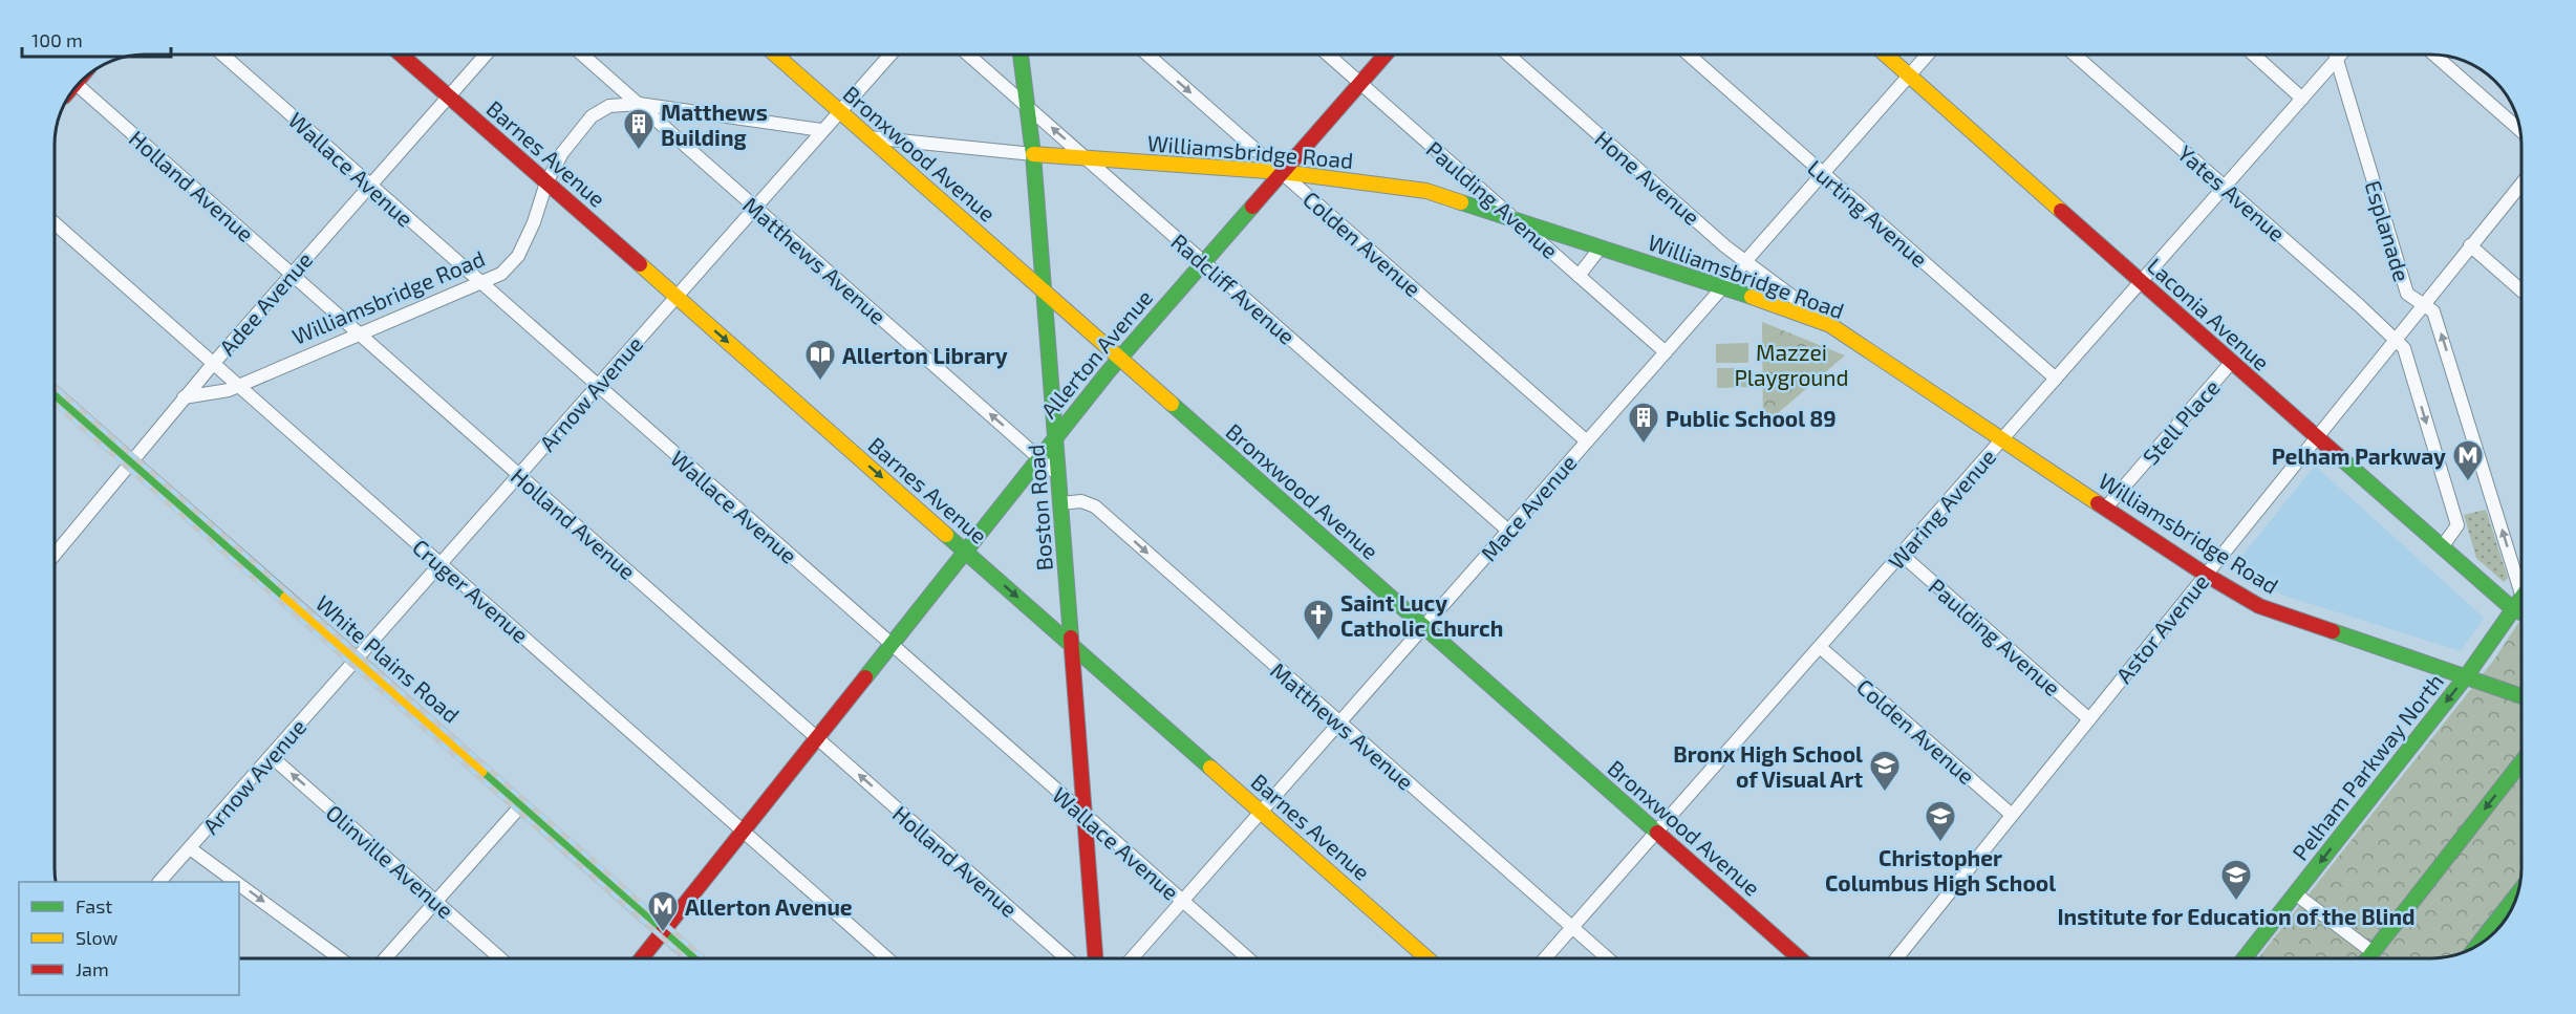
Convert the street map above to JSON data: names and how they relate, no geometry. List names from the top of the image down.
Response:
{
  "streets": {
    "main road": [
      "Williamsbridge Road",
      "Barnes Avenue",
      "Bronxwood Avenue",
      "Laconia Avenue",
      "Allerton Avenue",
      "Boston Road",
      "White Plains Road",
      "Pelham Parkway North"
    ],
    "street": [
      "Wallace Avenue",
      "Hone Avenue",
      "Holland Avenue",
      "Yates Avenue",
      "Paulding Avenue",
      "Lurting Avenue",
      "Esplanade",
      "Colden Avenue",
      "Matthews Avenue",
      "Radcliff Avenue",
      "Adee Avenue",
      "Arnow Avenue",
      "Stell Place",
      "Mace Avenue",
      "Waring Avenue",
      "Cruger Avenue",
      "Astor Avenue",
      "Olinville Avenue"
    ]
  },
  "crossings": [
    ["Williamsbridge Road", "Barnes Avenue"],
    ["Williamsbridge Road", "Bronxwood Avenue"],
    ["Williamsbridge Road", "Wallace Avenue"],
    ["Williamsbridge Road", "Hone Avenue"],
    ["Williamsbridge Road", "Holland Avenue"],
    ["Williamsbridge Road", "Paulding Avenue"],
    ["Williamsbridge Road", "Colden Avenue"],
    ["Williamsbridge Road", "Matthews Avenue"],
    ["Williamsbridge Road", "Radcliff Avenue"],
    ["Williamsbridge Road", "Adee Avenue"],
    ["Williamsbridge Road", "Allerton Avenue"],
    ["Williamsbridge Road", "Arnow Avenue"],
    ["Williamsbridge Road", "Stell Place"],
    ["Williamsbridge Road", "Boston Road"],
    ["Williamsbridge Road", "Mace Avenue"],
    ["Williamsbridge Road", "Waring Avenue"],
    ["Williamsbridge Road", "Cruger Avenue"],
    ["Williamsbridge Road", "Astor Avenue"],
    ["Williamsbridge Road", "Pelham Parkway North"],
    ["Barnes Avenue", "Adee Avenue"],
    ["Barnes Avenue", "Allerton Avenue"],
    ["Barnes Avenue", "Arnow Avenue"],
    ["Barnes Avenue", "Boston Road"],
    ["Barnes Avenue", "Mace Avenue"],
    ["Bronxwood Avenue", "Allerton Avenue"],
    ["Bronxwood Avenue", "Arnow Avenue"],
    ["Bronxwood Avenue", "Boston Road"],
    ["Bronxwood Avenue", "Mace Avenue"],
    ["Bronxwood Avenue", "Waring Avenue"],
    ["Wallace Avenue", "Adee Avenue"],
    ["Wallace Avenue", "Allerton Avenue"],
    ["Wallace Avenue", "Arnow Avenue"],
    ["Wallace Avenue", "Boston Road"],
    ["Wallace Avenue", "Mace Avenue"],
    ["Hone Avenue", "Mace Avenue"],
    ["Holland Avenue", "Adee Avenue"],
    ["Holland Avenue", "Allerton Avenue"],
    ["Holland Avenue", "Arnow Avenue"],
    ["Yates Avenue", "Waring Avenue"],
    ["Yates Avenue", "Astor Avenue"],
    ["Paulding Avenue", "Allerton Avenue"],
    ["Paulding Avenue", "Mace Avenue"],
    ["Paulding Avenue", "Waring Avenue"],
    ["Paulding Avenue", "Astor Avenue"],
    ["Lurting Avenue", "Mace Avenue"],
    ["Lurting Avenue", "Waring Avenue"],
    ["Esplanade", "Astor Avenue"],
    ["Colden Avenue", "Allerton Avenue"],
    ["Colden Avenue", "Mace Avenue"],
    ["Colden Avenue", "Waring Avenue"],
    ["Colden Avenue", "Astor Avenue"],
    ["Matthews Avenue", "Allerton Avenue"],
    ["Matthews Avenue", "Arnow Avenue"],
    ["Matthews Avenue", "Boston Road"],
    ["Matthews Avenue", "Mace Avenue"],
    ["Matthews Avenue", "Waring Avenue"],
    ["Radcliff Avenue", "Allerton Avenue"],
    ["Radcliff Avenue", "Boston Road"],
    ["Radcliff Avenue", "Mace Avenue"],
    ["Adee Avenue", "Cruger Avenue"],
    ["Adee Avenue", "White Plains Road"],
    ["Laconia Avenue", "Stell Place"],
    ["Laconia Avenue", "Mace Avenue"],
    ["Laconia Avenue", "Waring Avenue"],
    ["Laconia Avenue", "Astor Avenue"],
    ["Laconia Avenue", "Pelham Parkway North"],
    ["Allerton Avenue", "Boston Road"],
    ["Allerton Avenue", "Cruger Avenue"],
    ["Allerton Avenue", "White Plains Road"],
    ["Arnow Avenue", "Cruger Avenue"],
    ["Arnow Avenue", "White Plains Road"],
    ["Arnow Avenue", "Olinville Avenue"]
  ],
  "one_way": ["Barnes Avenue"],
  "parks": ["Mazzei Playground"],
  "places": {
    "building": ["Matthews Building", "Public School 89"],
    "library": ["Allerton Library"],
    "metro station": ["Pelham Parkway", "Allerton Avenue"],
    "church": ["Saint Lucy Catholic Church"],
    "school or university": ["Bronx High School of Visual Art", "Christopher Columbus High School", "Institute for Education of the Blind"]
  },
  "legend": ["Fast", "Slow", "Jam"],
  "scale_bar": "100 m"
}
